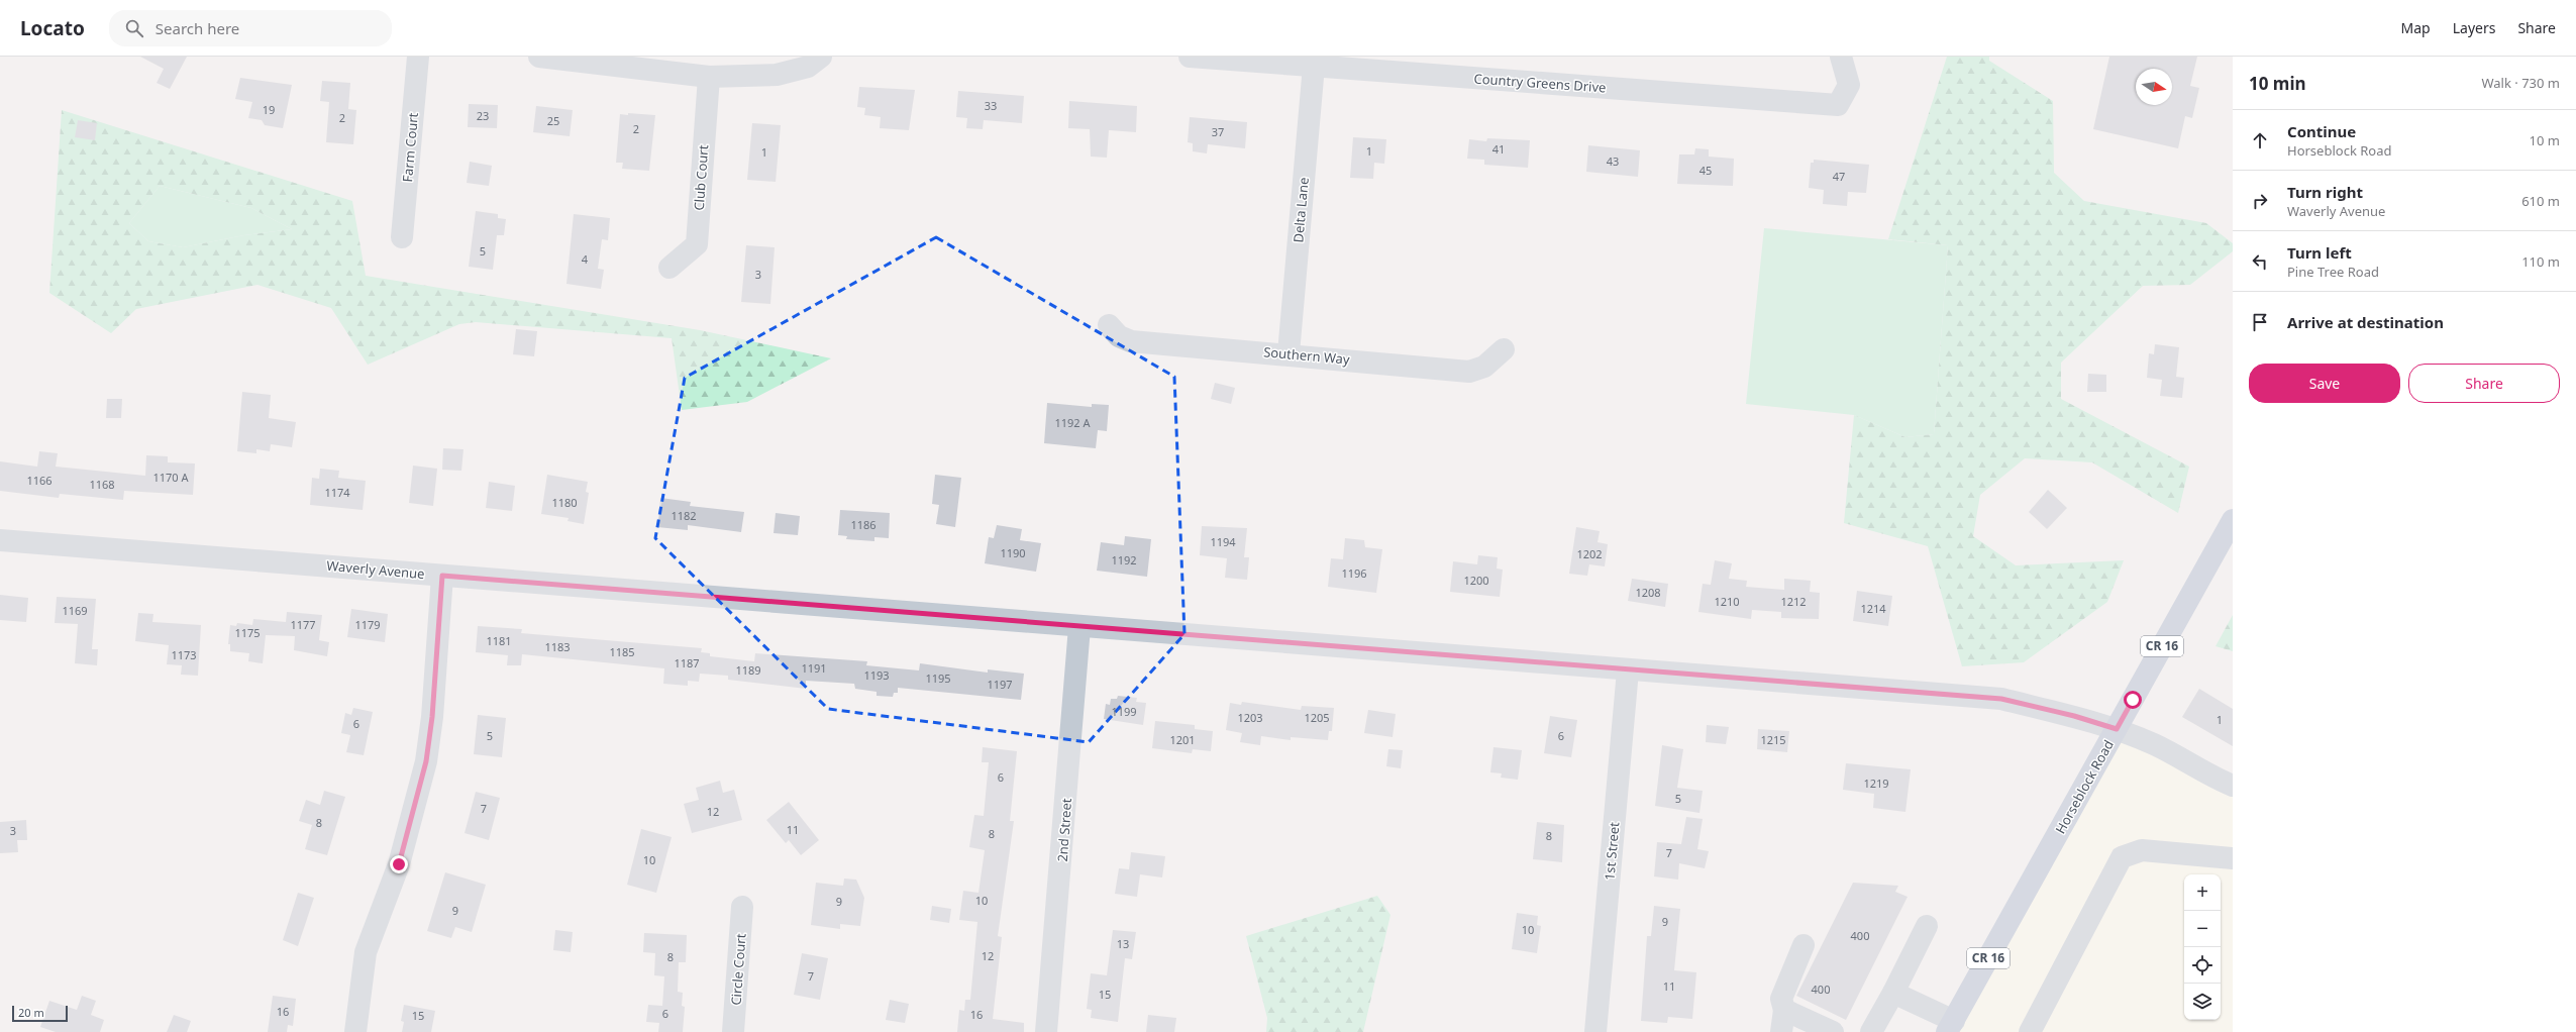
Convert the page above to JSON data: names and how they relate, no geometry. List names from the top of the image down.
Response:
{
  "streets": {
    "main road": ["CR 16", "Horseblock Road"],
    "street": [
      "Country Greens Drive",
      "Farm Court",
      "Club Court",
      "Delta Lane",
      "Southern Way",
      "Waverly Avenue",
      "2nd Street",
      "1st Street",
      "Circle Court"
    ]
  },
  "crossings": [
    ["Country Greens Drive", "Delta Lane"],
    ["Delta Lane", "Southern Way"],
    ["Waverly Avenue", "Horseblock Road"],
    ["Waverly Avenue", "2nd Street"],
    ["Waverly Avenue", "1st Street"]
  ],
  "house_numbers": [
    "33",
    "19",
    "23",
    "2",
    "25",
    "2",
    "37",
    "41",
    "1",
    "1",
    "43",
    "45",
    "47",
    "5",
    "4",
    "3",
    "1192 A",
    "1170 A",
    "1166",
    "1168",
    "1174",
    "1180",
    "1182",
    "1186",
    "1194",
    "1190",
    "1202",
    "1192",
    "1196",
    "1200",
    "1208",
    "1210",
    "1212",
    "1214",
    "1169",
    "1177",
    "1179",
    "1175",
    "1181",
    "1183",
    "1185",
    "1173",
    "1187",
    "1191",
    "1189",
    "1193",
    "1195",
    "1197",
    "1199",
    "1203",
    "1205",
    "1",
    "6",
    "5",
    "6",
    "1201",
    "1215",
    "6",
    "1219",
    "5",
    "7",
    "12",
    "8",
    "11",
    "3",
    "8",
    "8",
    "7",
    "10",
    "10",
    "9",
    "9",
    "9",
    "10",
    "400",
    "13",
    "12",
    "8",
    "7",
    "11",
    "400",
    "15",
    "16",
    "6",
    "16",
    "15"
  ],
  "scale_bar": "20 m",
  "north": "right",
  "page": {
    "header": "Locato",
    "search": "Search here",
    "nav": ["Map", "Layers", "Share"],
    "heading": ["10 min", "Walk · 730 m"],
    "list": [
      ["Continue", "Horseblock Road", "10 m"],
      ["Turn right", "Waverly Avenue", "610 m"],
      ["Turn left", "Pine Tree Road", "110 m"],
      "Arrive at destination"
    ],
    "buttons": ["Save", "Share"],
    "map_buttons": ["+", "−"],
    "scale": "20 m"
  }
}
